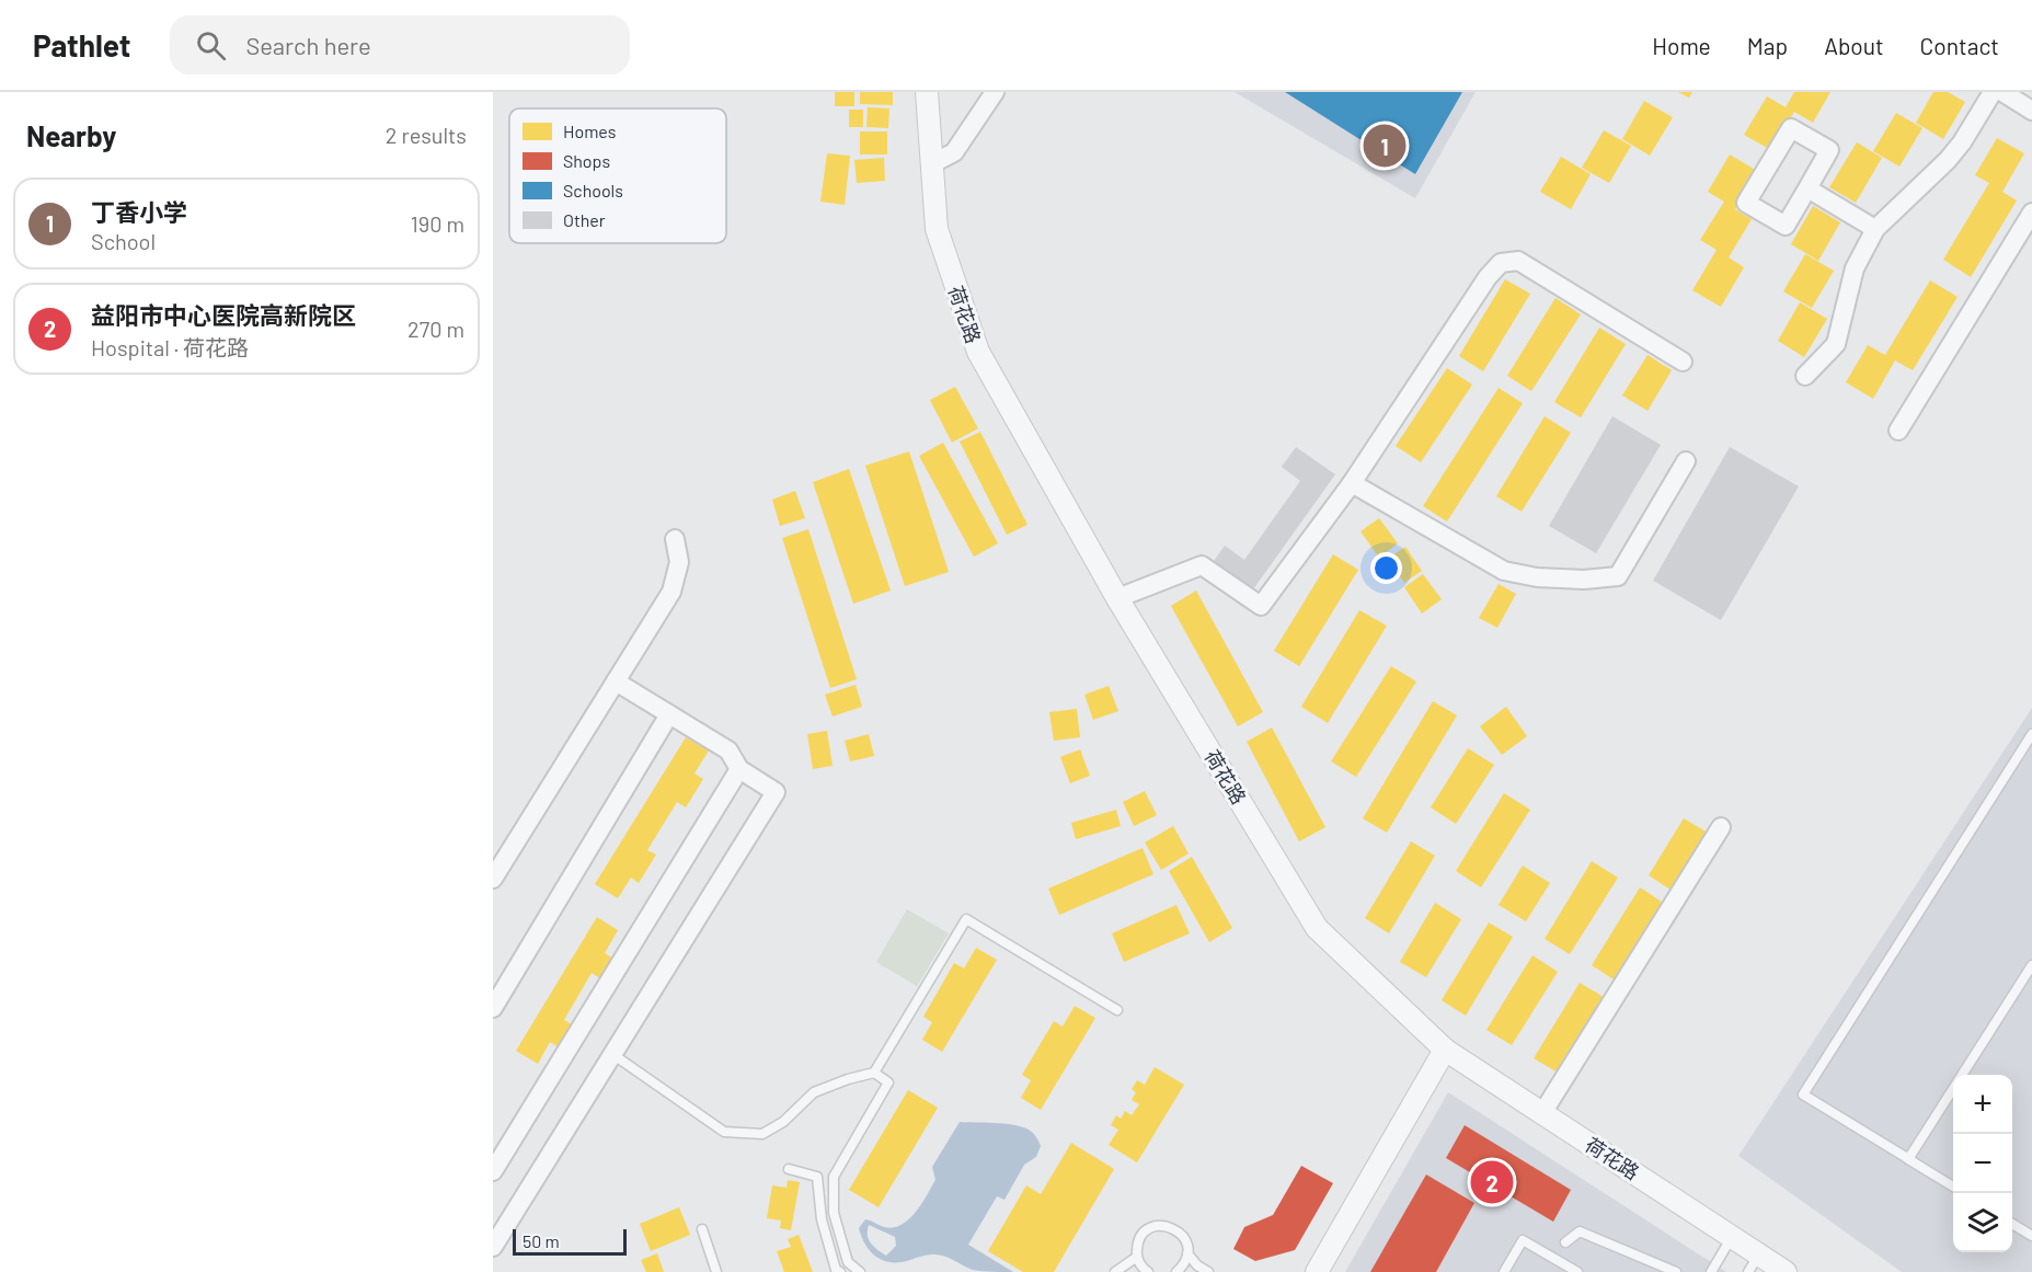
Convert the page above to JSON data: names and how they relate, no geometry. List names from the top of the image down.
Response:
{
  "streets": {
    "street": ["荷花路"]
  },
  "legend": [
    "Homes",
    "Shops",
    "Schools",
    "Other"
  ],
  "scale_bar": "50 m",
  "page": {
    "header": "Pathlet",
    "search": "Search here",
    "nav": [
      "Home",
      "Map",
      "About",
      "Contact"
    ],
    "heading": ["Nearby", "2 results"],
    "pins": ["1", "2"],
    "list": [
      {
        "mark": "1",
        "name": "丁香小学",
        "note": "School",
        "value": "190 m"
      },
      {
        "mark": "2",
        "name": "益阳市中心医院高新院区",
        "note": "Hospital · 荷花路",
        "value": "270 m"
      }
    ],
    "map_buttons": ["+", "−"],
    "scale": "50 m"
  }
}
